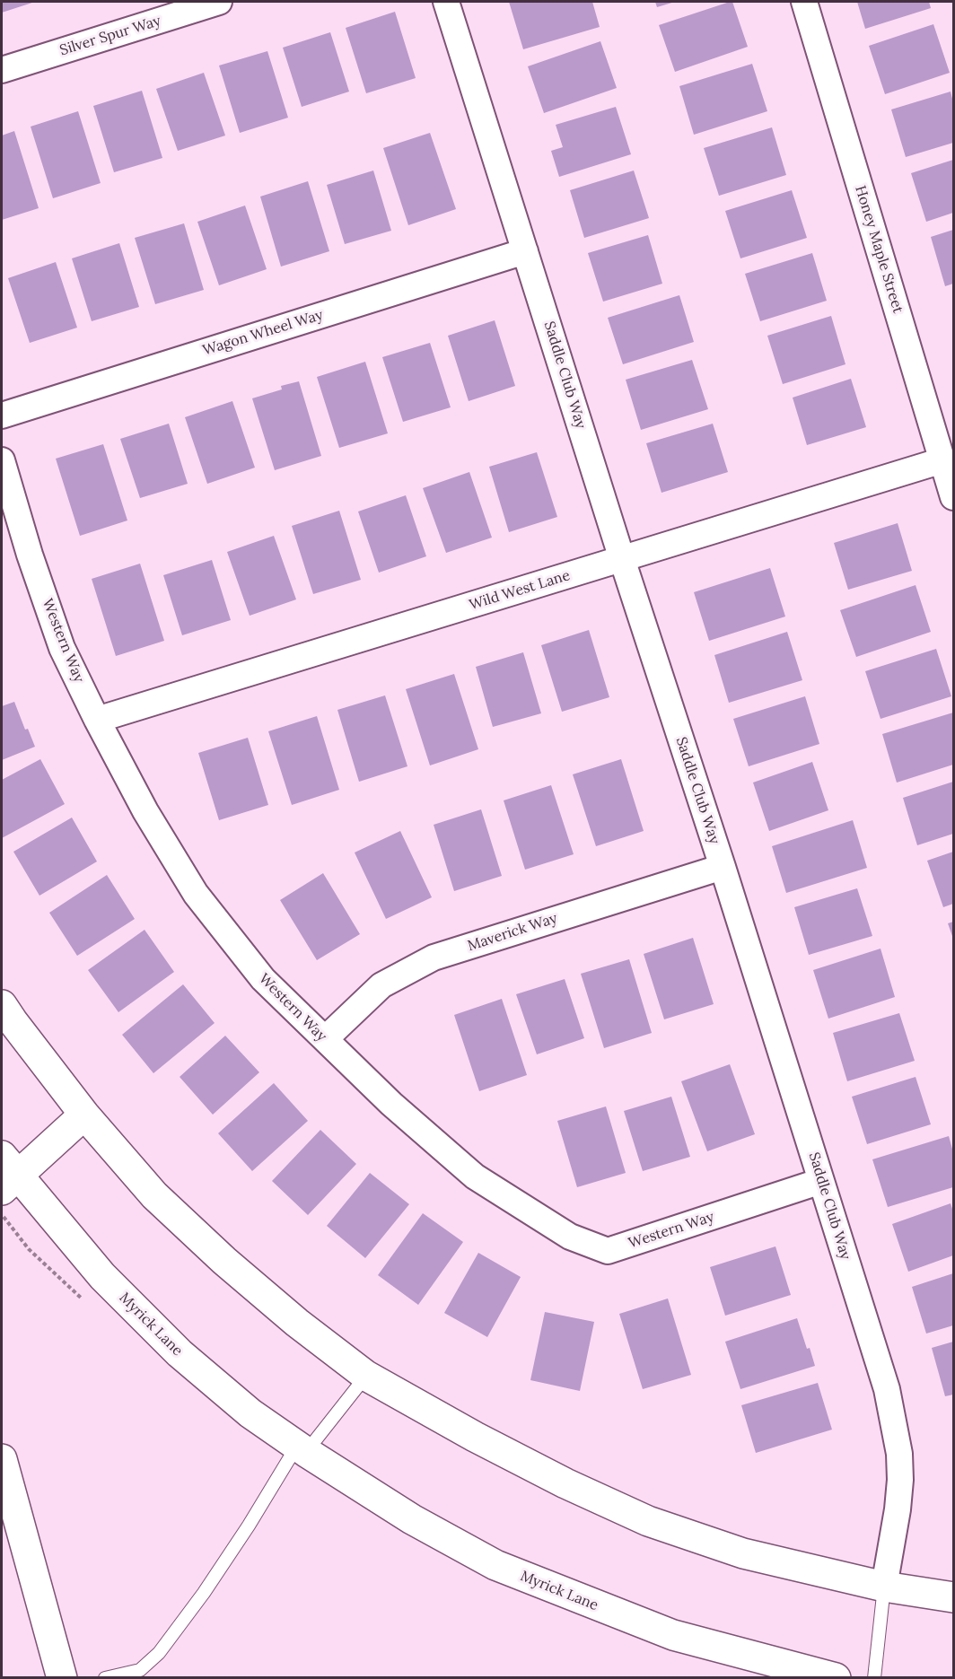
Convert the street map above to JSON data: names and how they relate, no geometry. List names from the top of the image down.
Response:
{
  "streets": {
    "street": [
      "Silver Spur Way",
      "Honey Maple Street",
      "Wagon Wheel Way",
      "Saddle Club Way",
      "Wild West Lane",
      "Western Way",
      "Maverick Way",
      "Myrick Lane"
    ]
  },
  "crossings": [
    ["Honey Maple Street", "Wild West Lane"],
    ["Wagon Wheel Way", "Saddle Club Way"],
    ["Saddle Club Way", "Wild West Lane"],
    ["Saddle Club Way", "Western Way"],
    ["Saddle Club Way", "Maverick Way"],
    ["Wild West Lane", "Western Way"],
    ["Western Way", "Maverick Way"]
  ]
}
